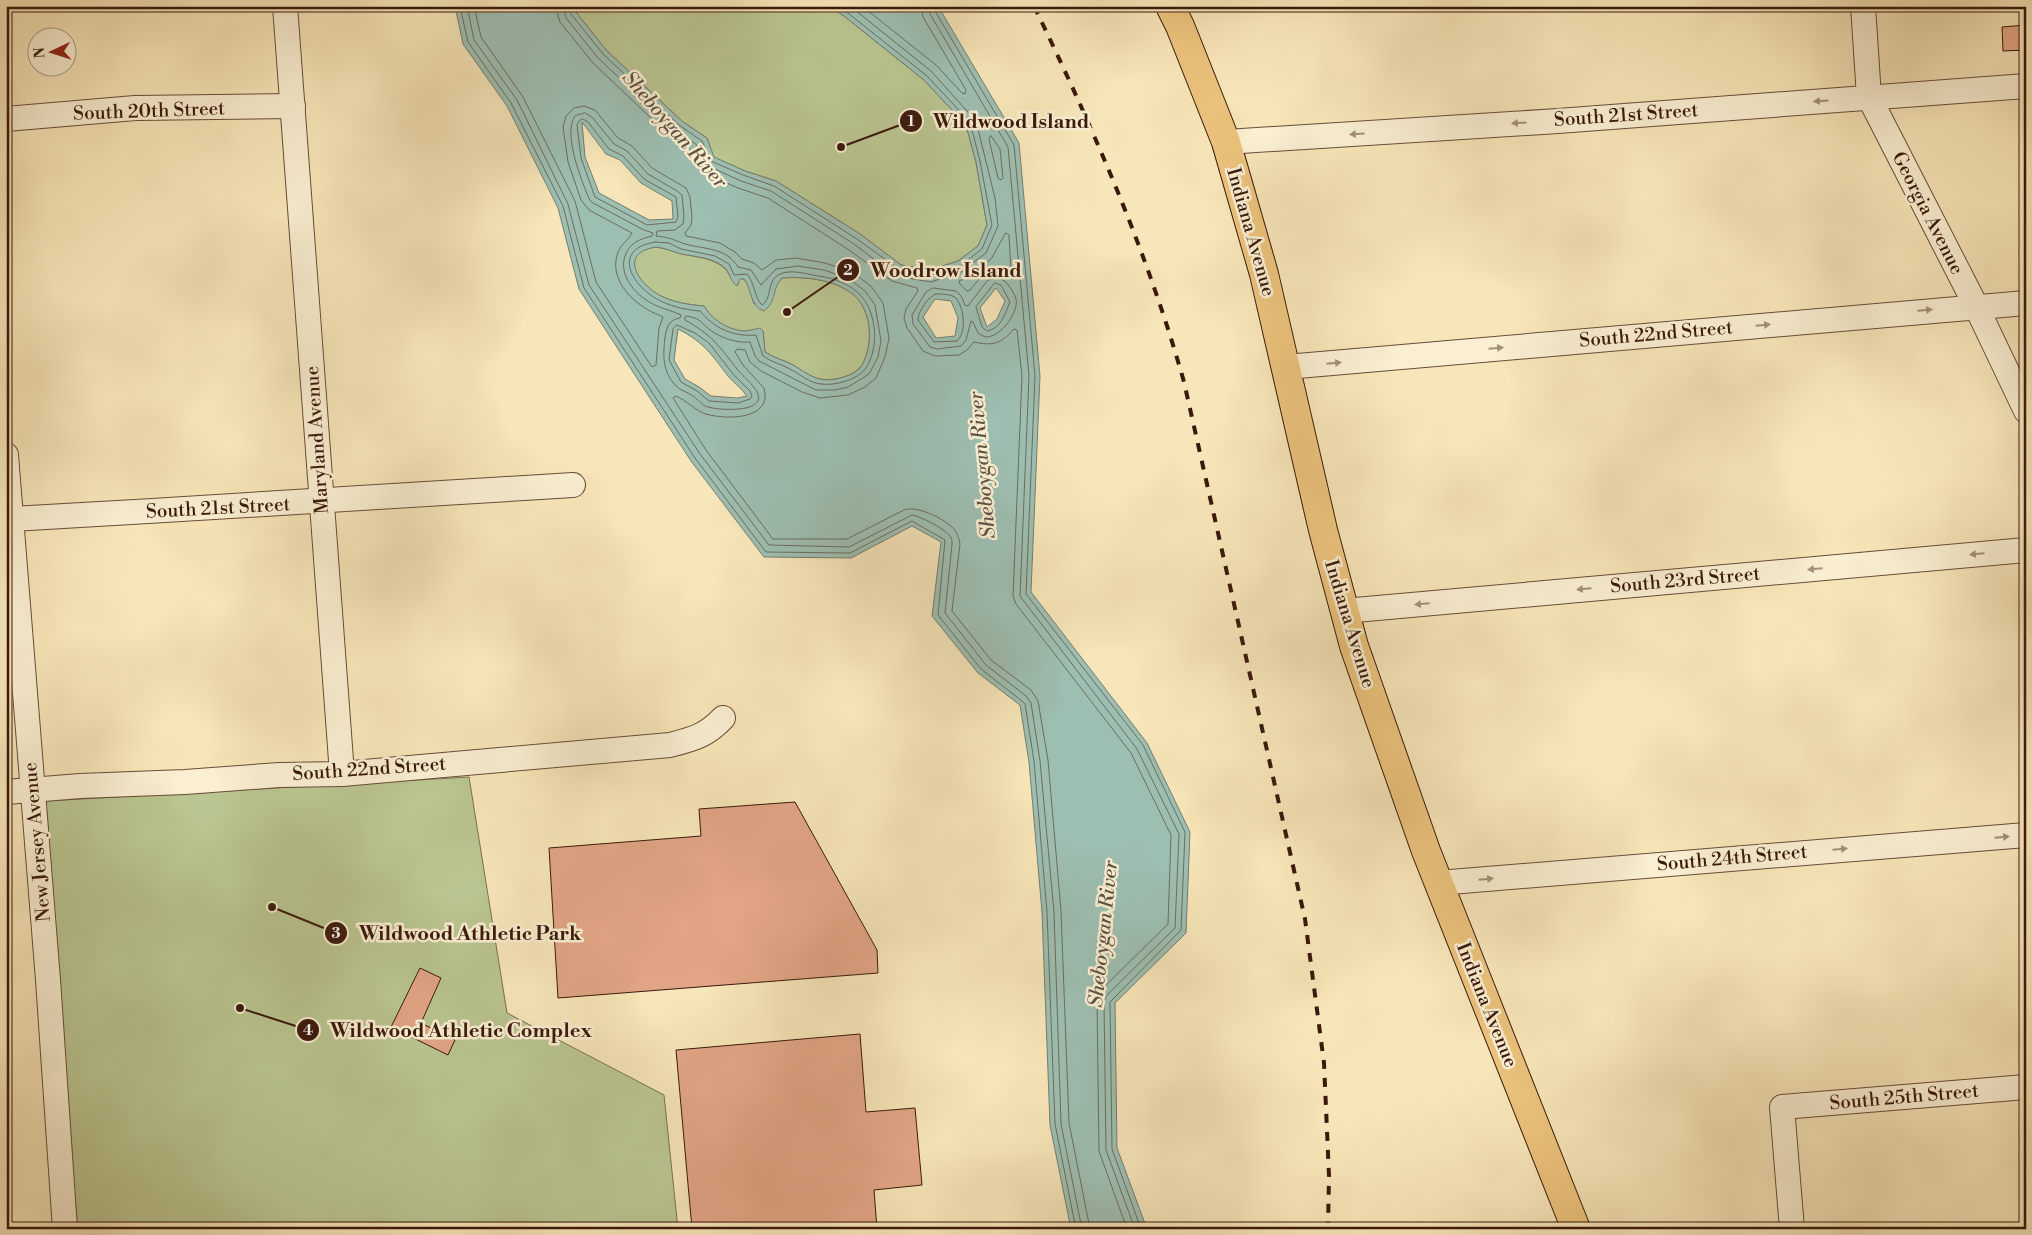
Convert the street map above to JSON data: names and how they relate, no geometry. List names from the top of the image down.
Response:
{
  "streets": {
    "main road": ["Indiana Avenue"],
    "street": [
      "South 20th Street",
      "South 21st Street",
      "Georgia Avenue",
      "South 22nd Street",
      "Maryland Avenue",
      "South 23rd Street",
      "New Jersey Avenue",
      "South 24th Street",
      "South 25th Street"
    ]
  },
  "crossings": [
    ["South 20th Street", "Maryland Avenue"],
    ["South 21st Street", "Georgia Avenue"],
    ["South 21st Street", "Indiana Avenue"],
    ["South 21st Street", "Maryland Avenue"],
    ["South 21st Street", "New Jersey Avenue"],
    ["Georgia Avenue", "South 22nd Street"],
    ["Indiana Avenue", "South 22nd Street"],
    ["Indiana Avenue", "South 23rd Street"],
    ["Indiana Avenue", "South 24th Street"],
    ["South 22nd Street", "Maryland Avenue"],
    ["South 22nd Street", "New Jersey Avenue"]
  ],
  "one_way": [
    "South 21st Street",
    "South 22nd Street",
    "South 23rd Street",
    "South 24th Street"
  ],
  "water": ["Sheboygan River"],
  "places": [
    "Wildwood Island",
    "Woodrow Island",
    "Wildwood Athletic Park",
    "Wildwood Athletic Complex"
  ],
  "north": "left"
}
